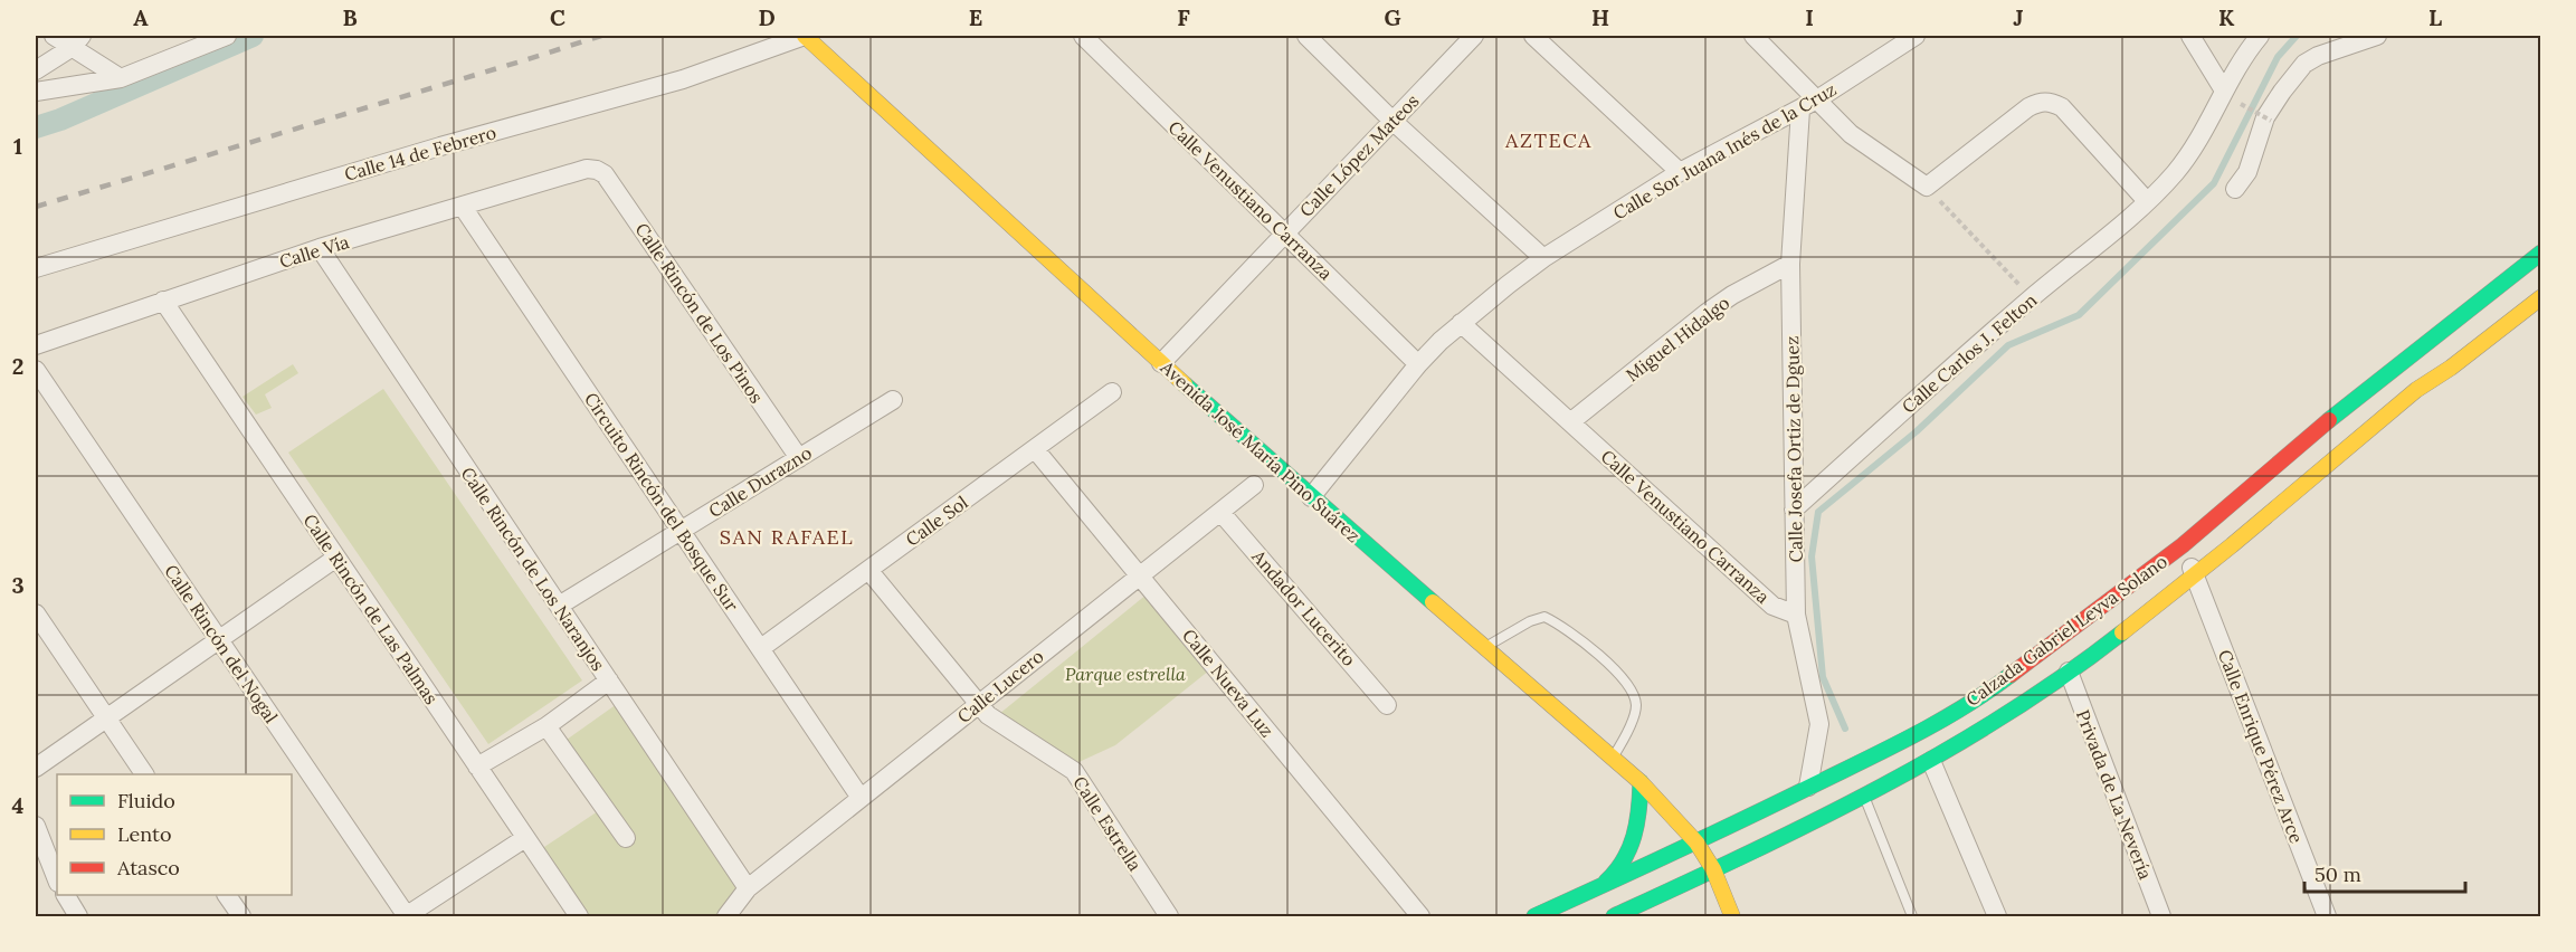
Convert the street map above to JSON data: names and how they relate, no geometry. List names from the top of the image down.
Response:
{
  "streets": {
    "main road": ["Avenida José María Pino Suárez", "Calzada Gabriel Leyva Solano"],
    "street": [
      "Calle Sor Juana Inés de la Cruz",
      "Calle 14 de Febrero",
      "Calle López Mateos",
      "Calle Venustiano Carranza",
      "Calle Vía",
      "Calle Rincón de Los Pinos",
      "Miguel Hidalgo",
      "Calle Carlos J. Felton",
      "Calle Josefa Ortiz de Dguez",
      "Calle Durazno",
      "Circuito Rincón del Bosque Sur",
      "Calle Sol",
      "Calle Rincón de Los Naranjos",
      "Andador Lucerito",
      "Calle Rincón de Las Palmas",
      "Calle Rincón del Nogal",
      "Calle Nueva Luz",
      "Calle Lucero",
      "Calle Enrique Pérez Arce",
      "Privada de La Nevería",
      "Calle Estrella"
    ]
  },
  "crossings": [
    ["Calle Sor Juana Inés de la Cruz", "Calle Venustiano Carranza"],
    ["Calle Sor Juana Inés de la Cruz", "Calle Josefa Ortiz de Dguez"],
    ["Calle Sor Juana Inés de la Cruz", "Avenida José María Pino Suárez"],
    ["Calle 14 de Febrero", "Avenida José María Pino Suárez"],
    ["Calle López Mateos", "Calle Venustiano Carranza"],
    ["Calle López Mateos", "Avenida José María Pino Suárez"],
    ["Calle Venustiano Carranza", "Miguel Hidalgo"],
    ["Calle Venustiano Carranza", "Calle Josefa Ortiz de Dguez"],
    ["Calle Vía", "Calle Rincón de Los Pinos"],
    ["Calle Vía", "Circuito Rincón del Bosque Sur"],
    ["Calle Vía", "Calle Rincón de Los Naranjos"],
    ["Calle Vía", "Calle Rincón de Las Palmas"],
    ["Calle Rincón de Los Pinos", "Calle Durazno"],
    ["Miguel Hidalgo", "Calle Josefa Ortiz de Dguez"],
    ["Calle Carlos J. Felton", "Calle Josefa Ortiz de Dguez"],
    ["Calle Josefa Ortiz de Dguez", "Calzada Gabriel Leyva Solano"],
    ["Avenida José María Pino Suárez", "Calzada Gabriel Leyva Solano"],
    ["Calle Durazno", "Circuito Rincón del Bosque Sur"],
    ["Calle Durazno", "Calle Rincón de Los Naranjos"],
    ["Circuito Rincón del Bosque Sur", "Calle Sol"],
    ["Circuito Rincón del Bosque Sur", "Calle Lucero"],
    ["Calle Sol", "Calle Nueva Luz"],
    ["Calle Sol", "Calle Estrella"],
    ["Calle Rincón de Los Naranjos", "Calle Lucero"],
    ["Andador Lucerito", "Calle Lucero"],
    ["Calzada Gabriel Leyva Solano", "Calle Enrique Pérez Arce"],
    ["Calzada Gabriel Leyva Solano", "Privada de La Nevería"],
    ["Calle Nueva Luz", "Calle Lucero"],
    ["Calle Lucero", "Calle Estrella"]
  ],
  "districts": ["AZTECA", "SAN RAFAEL"],
  "parks": ["Parque estrella"],
  "legend": ["Fluido", "Lento", "Atasco"],
  "scale_bar": "50 m",
  "grid": {
    "columns": [
      "A",
      "B",
      "C",
      "D",
      "E",
      "F",
      "G",
      "H",
      "I",
      "J",
      "K",
      "L"
    ],
    "rows": [
      "1",
      "2",
      "3",
      "4"
    ]
  }
}
